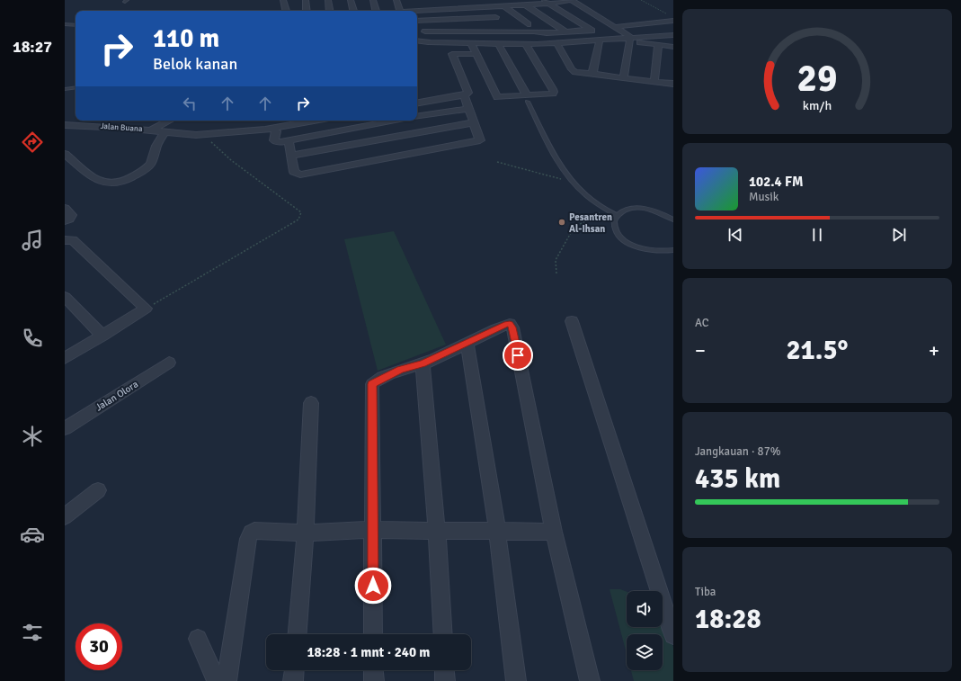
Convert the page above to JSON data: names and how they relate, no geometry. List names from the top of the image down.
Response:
{
  "streets": {
    "street": ["Jalan Buana", "Jalan Olora"]
  },
  "places": ["Pesantren Al-Ihsan"],
  "page": {
    "tabs": "18:27",
    "turn": ["110 m", "Belok kanan"],
    "song": ["102.4 FM", "Musik"],
    "tile": [
      "AC",
      ["Jangkauan · 87%", "435 km"],
      ["Tiba", "18:28"]
    ],
    "heat": ["−", "21.5°", "+"],
    "limit": "30",
    "trip": "18:28 · 1 mnt · 240 m",
    "gauge": ["29", "km/h"]
  }
}
